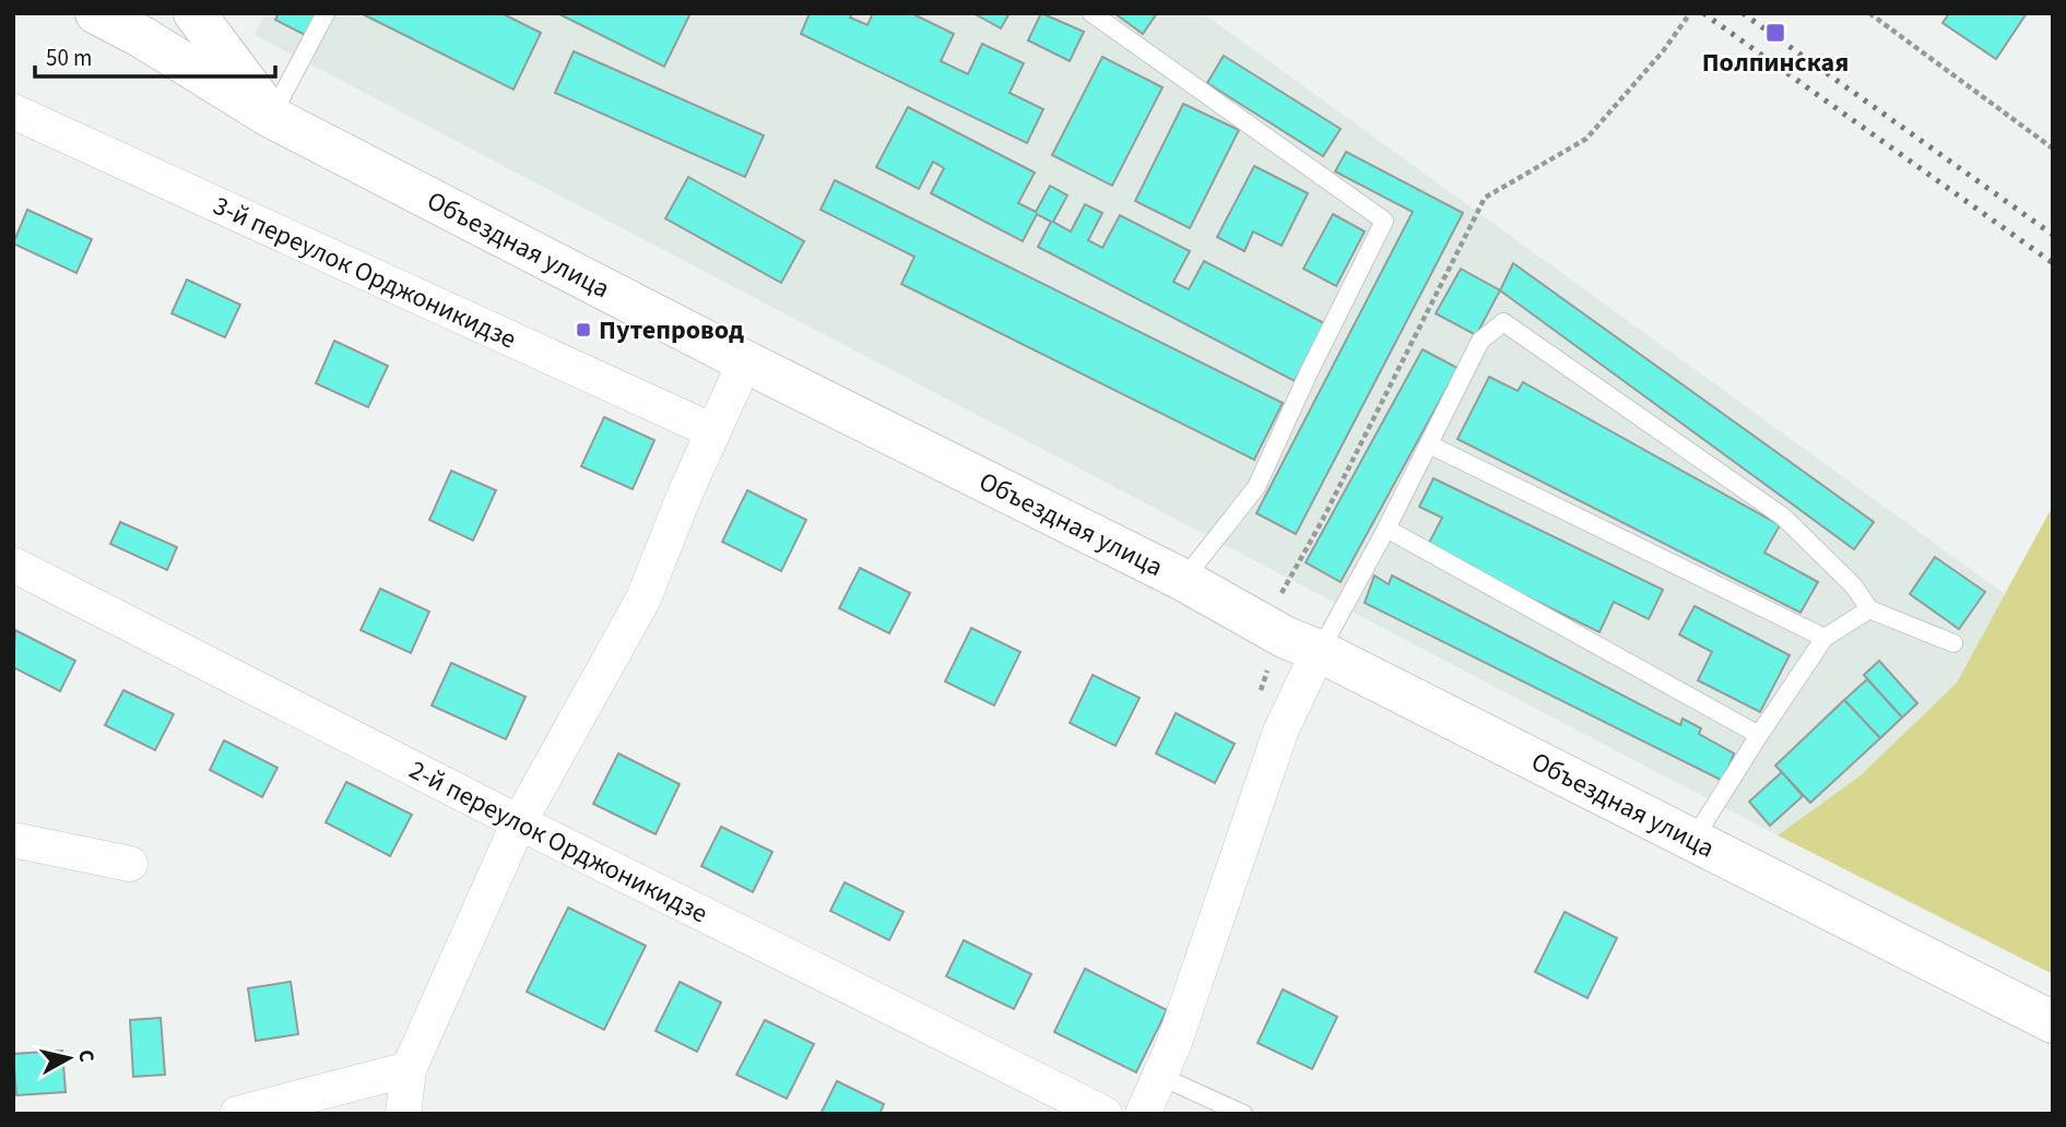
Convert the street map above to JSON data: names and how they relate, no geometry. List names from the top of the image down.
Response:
{
  "streets": {
    "street": ["Объездная улица", "3-й переулок Орджоникидзе", "2-й переулок Орджоникидзе"]
  },
  "places": {
    "transit": ["Полпинская", "Путепровод"]
  },
  "scale_bar": "50 m",
  "north": "right"
}
